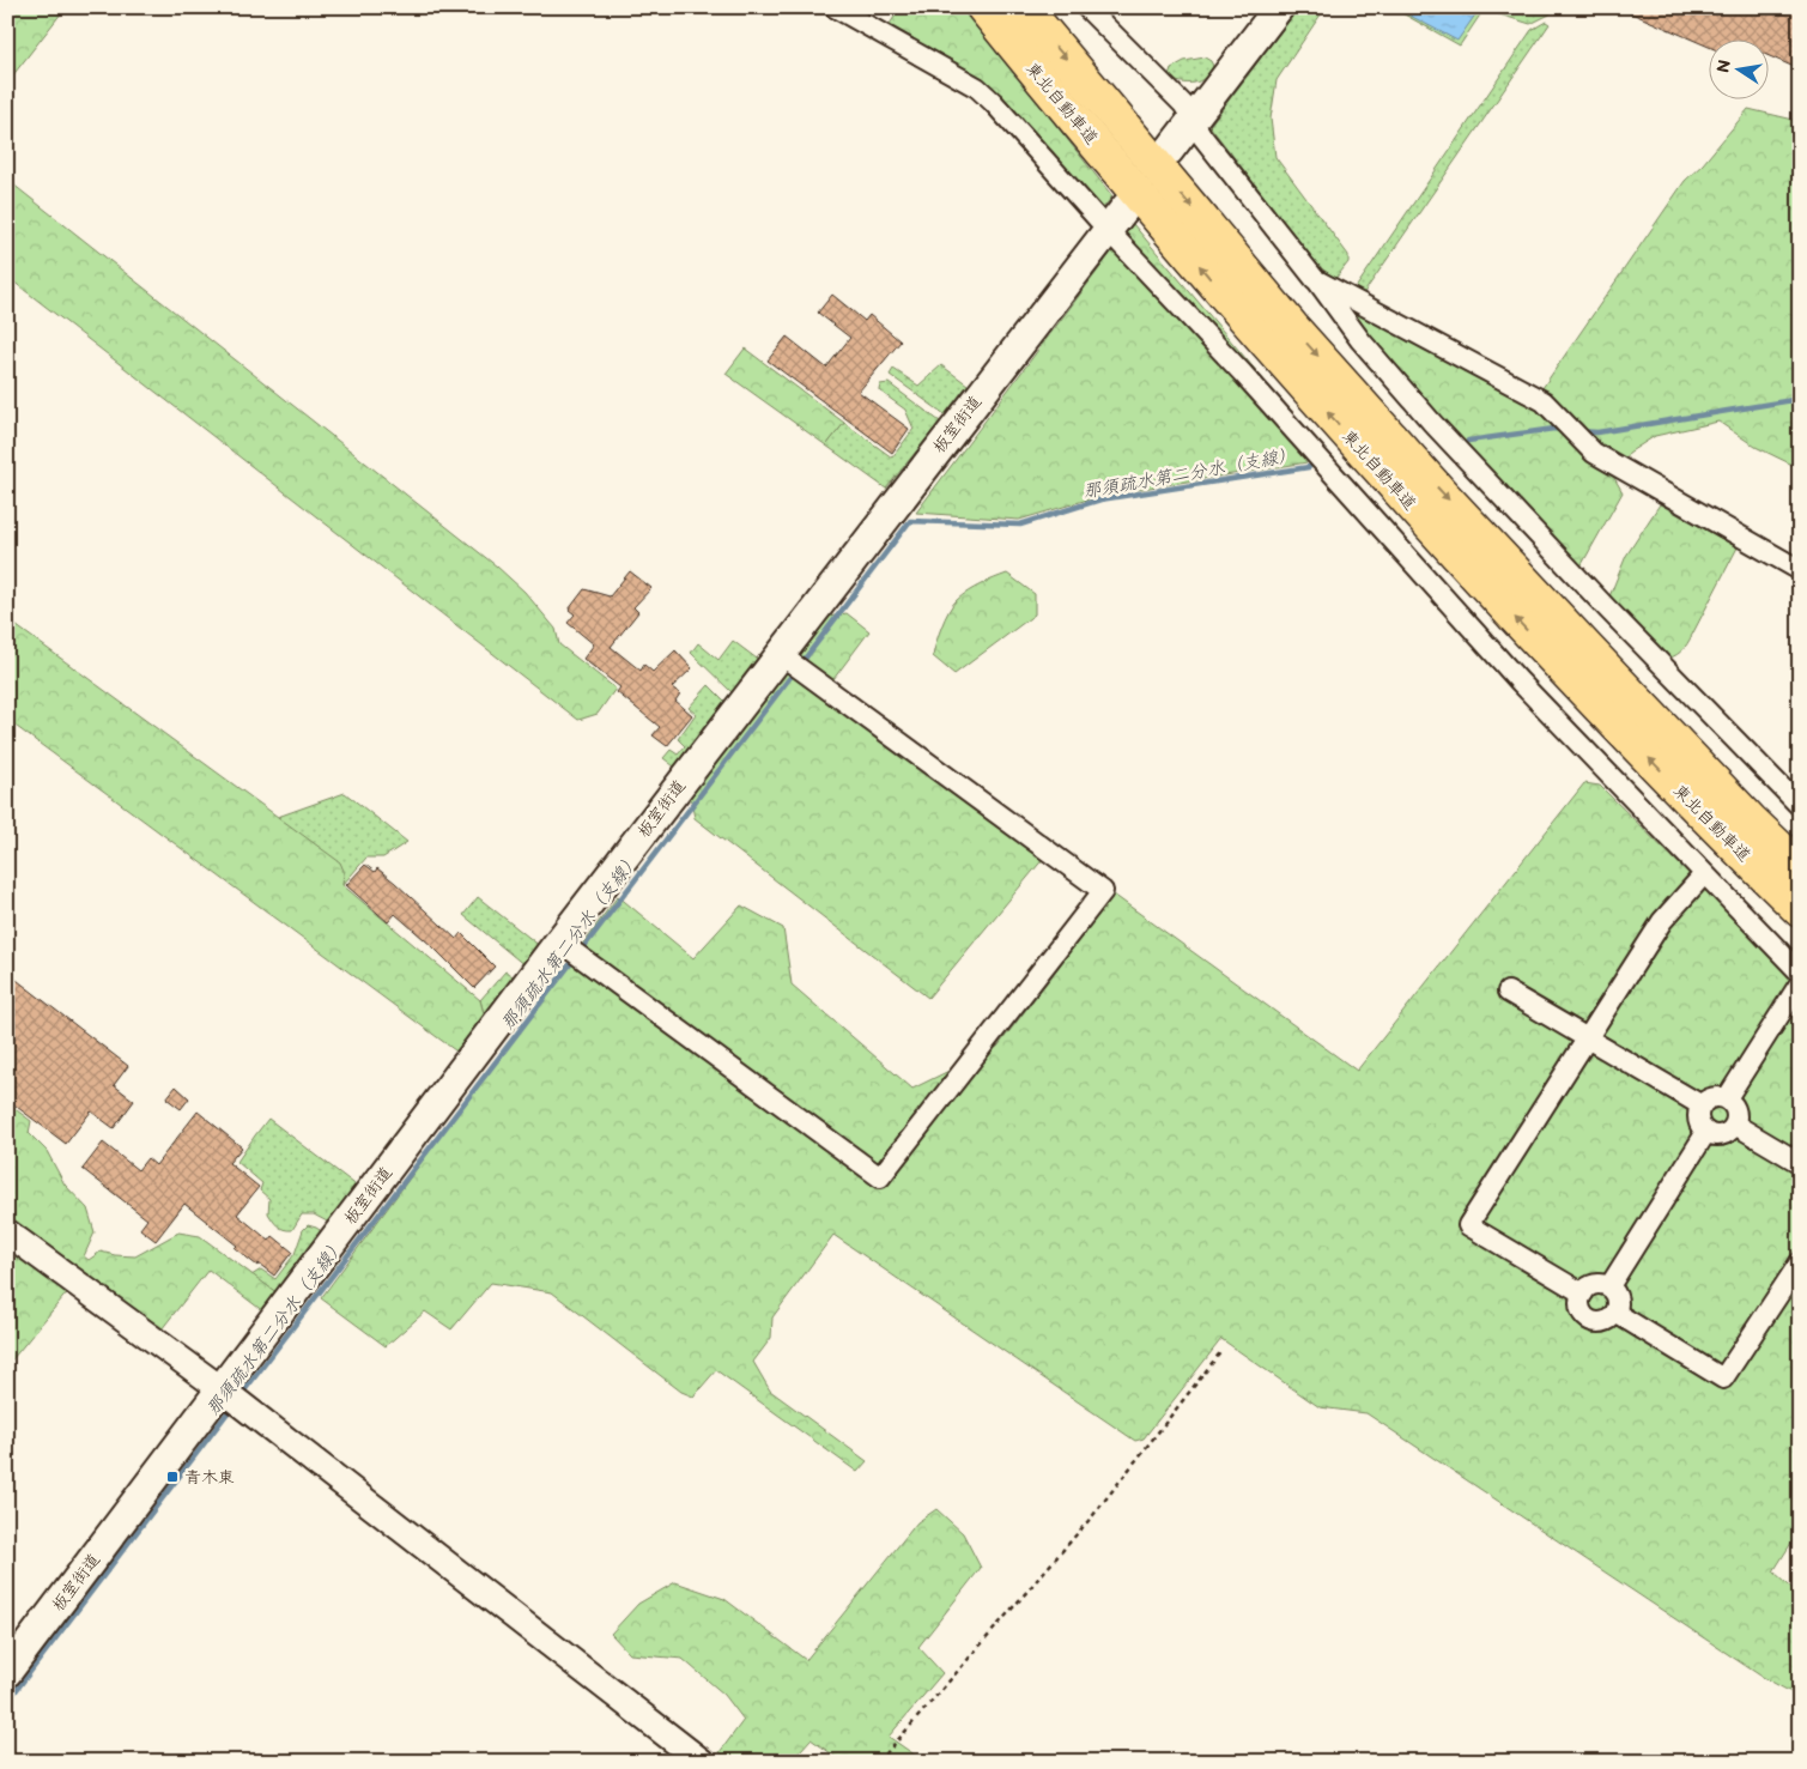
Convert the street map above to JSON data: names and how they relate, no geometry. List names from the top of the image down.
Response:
{
  "streets": {
    "highway": ["東北自動車道"],
    "main road": ["板室街道"]
  },
  "water": ["那須疏水第二分水（支線）"],
  "places": {
    "transit": ["青木東"]
  },
  "north": "left"
}
